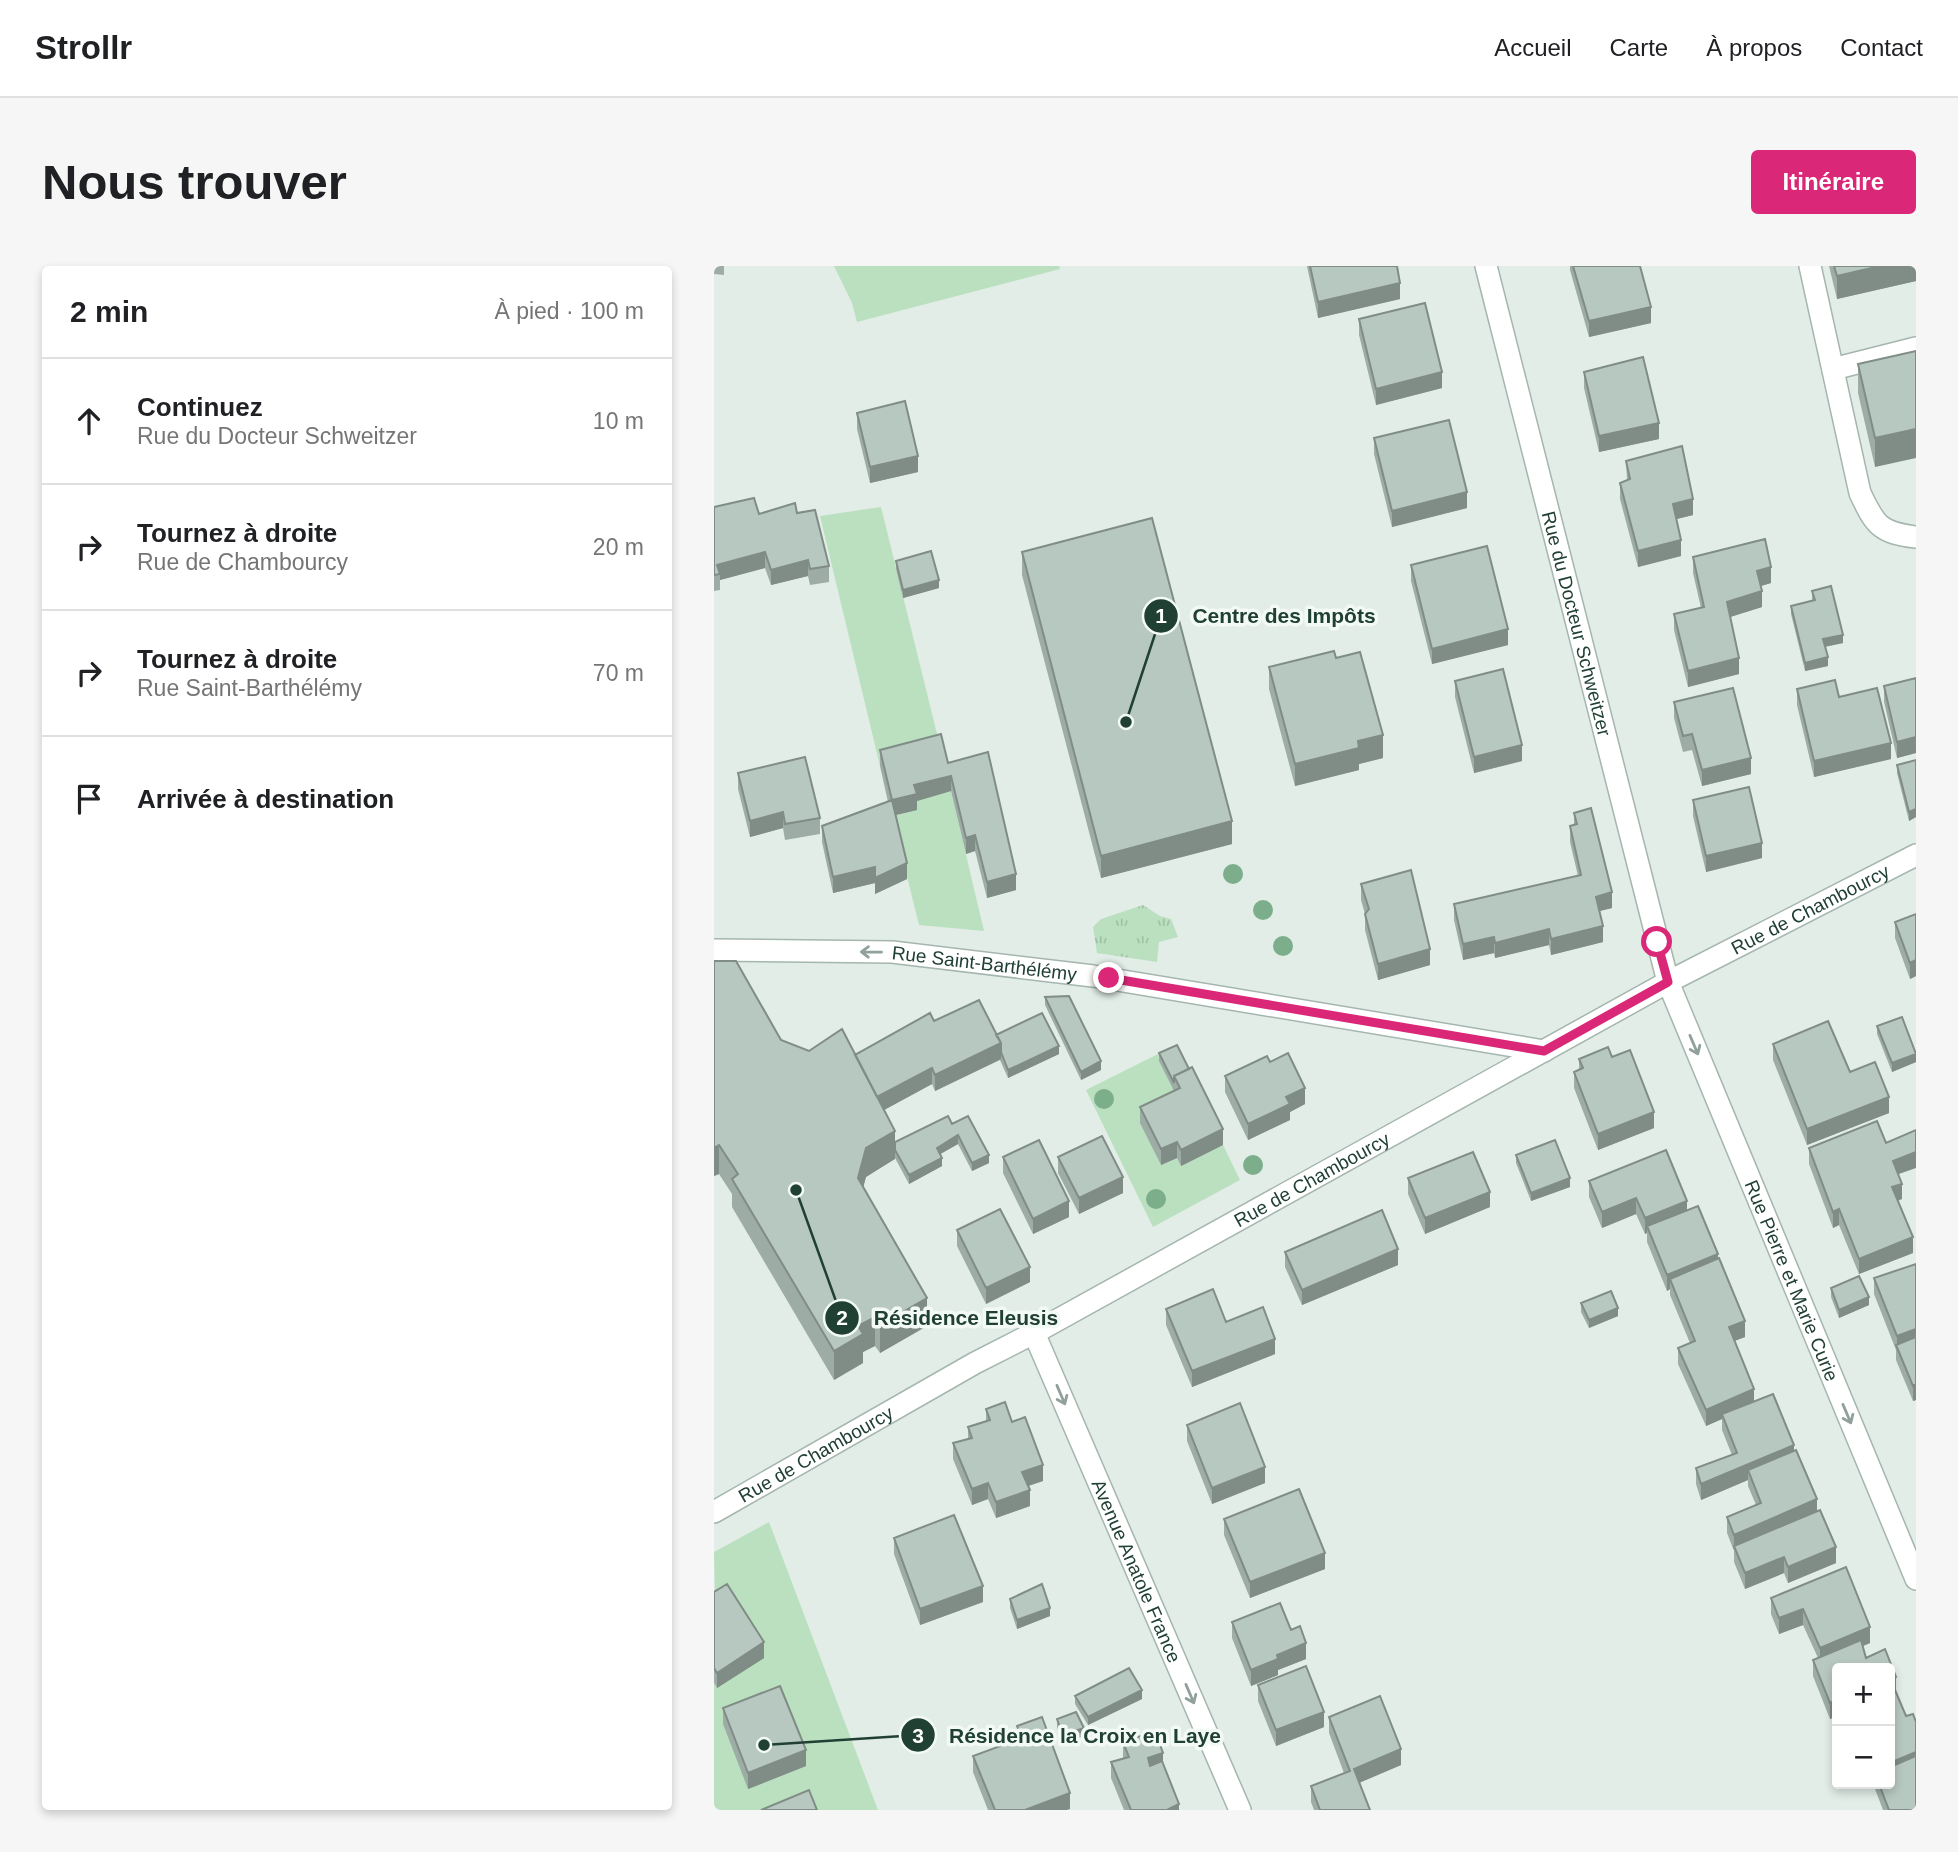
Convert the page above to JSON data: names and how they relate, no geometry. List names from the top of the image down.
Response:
{
  "streets": {
    "street": [
      "Rue du Docteur Schweitzer",
      "Rue de Chambourcy",
      "Rue Saint-Barthélémy",
      "Rue Pierre et Marie Curie",
      "Avenue Anatole France"
    ]
  },
  "crossings": [
    ["Rue du Docteur Schweitzer", "Rue de Chambourcy"],
    ["Rue du Docteur Schweitzer", "Rue Pierre et Marie Curie"],
    ["Rue de Chambourcy", "Rue Saint-Barthélémy"],
    ["Rue de Chambourcy", "Rue Pierre et Marie Curie"],
    ["Rue de Chambourcy", "Avenue Anatole France"]
  ],
  "one_way": ["Rue Saint-Barthélémy", "Rue Pierre et Marie Curie", "Avenue Anatole France"],
  "places": ["Centre des Impôts", "Résidence Eleusis", "Résidence la Croix en Laye"],
  "page": {
    "header": "Strollr",
    "nav": [
      "Accueil",
      "Carte",
      "À propos",
      "Contact"
    ],
    "buttons": "Itinéraire",
    "title": "Nous trouver",
    "heading": ["2 min", "À pied · 100 m"],
    "list": [
      ["Continuez", "Rue du Docteur Schweitzer", "10 m"],
      ["Tournez à droite", "Rue de Chambourcy", "20 m"],
      ["Tournez à droite", "Rue Saint-Barthélémy", "70 m"],
      "Arrivée à destination"
    ],
    "map_buttons": ["+", "−"]
  }
}
